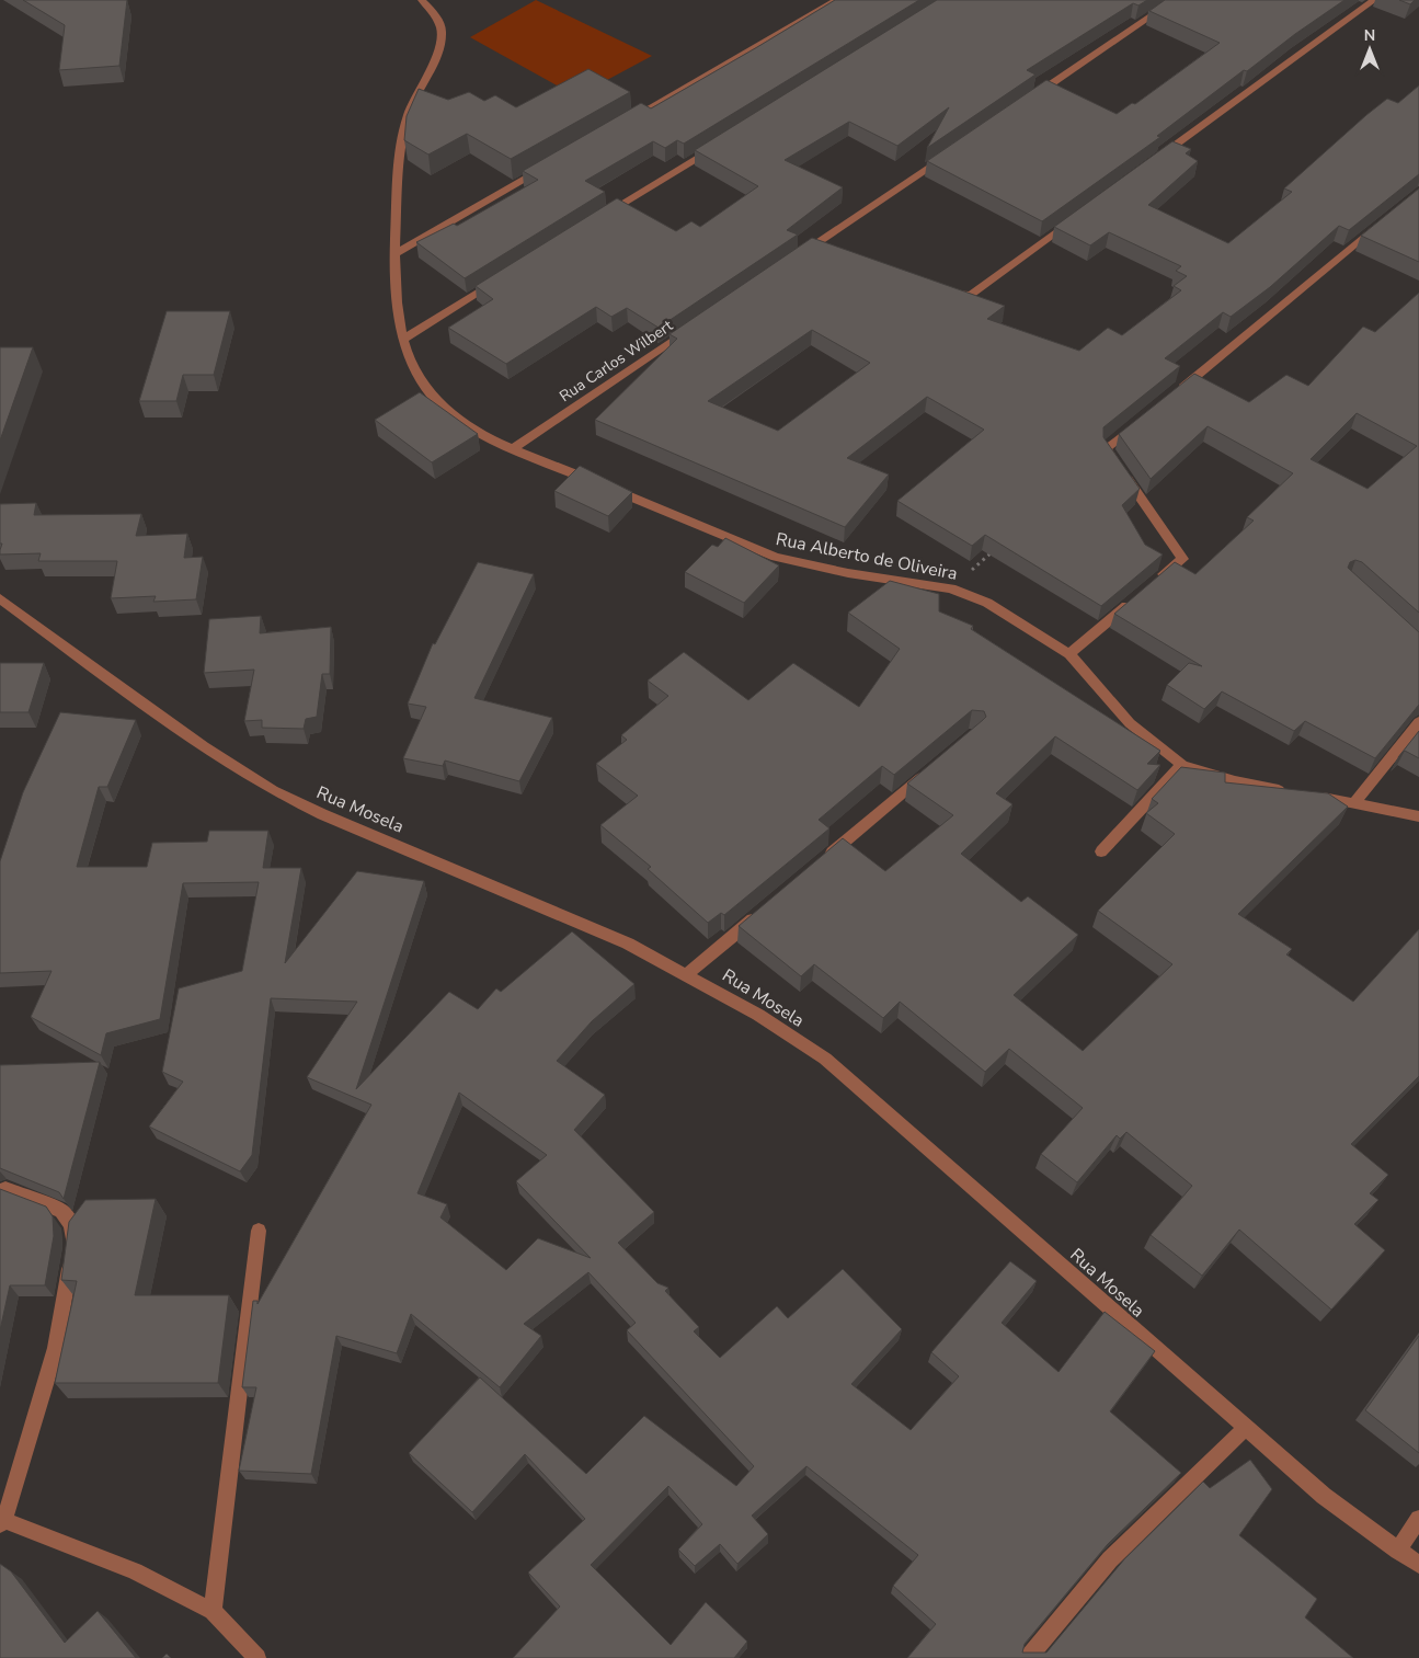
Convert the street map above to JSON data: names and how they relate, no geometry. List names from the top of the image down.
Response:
{
  "streets": {
    "street": ["Rua Carlos Wilbert", "Rua Alberto de Oliveira", "Rua Mosela"]
  },
  "crossings": [
    ["Rua Carlos Wilbert", "Rua Alberto de Oliveira"]
  ],
  "north": "top"
}
